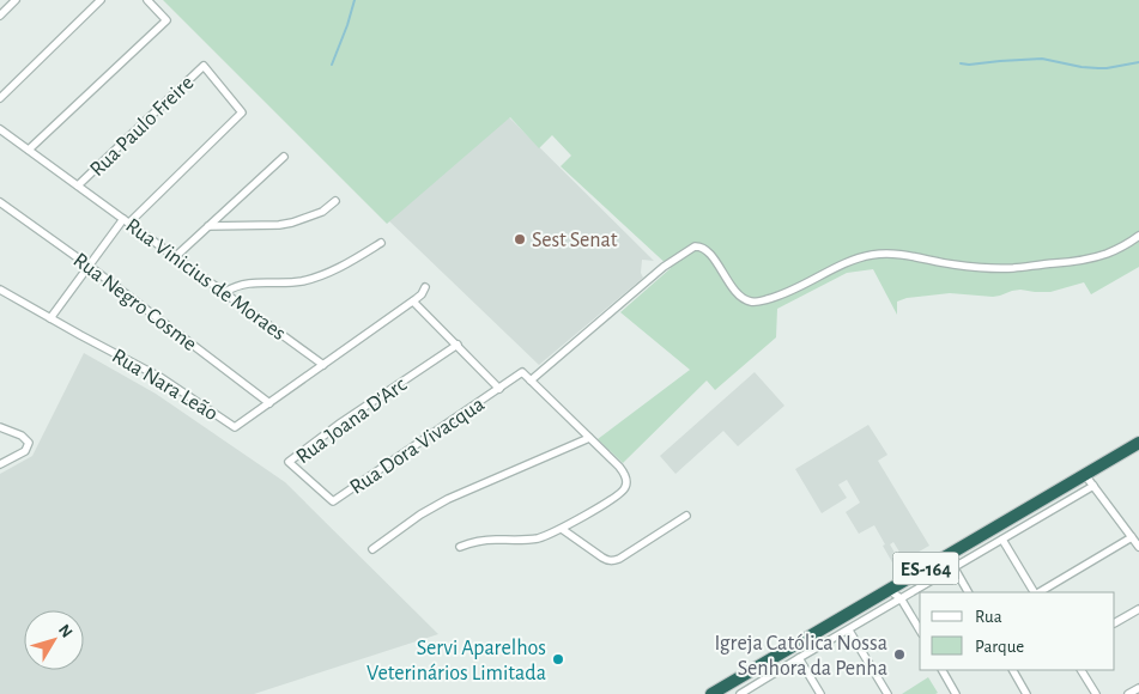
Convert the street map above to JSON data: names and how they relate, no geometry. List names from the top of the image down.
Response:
{
  "streets": {
    "highway": ["ES-164"],
    "street": [
      "Rua Paulo Freire",
      "Rua Vinicius de Moraes",
      "Rua Negro Cosme",
      "Rua Nara Leão",
      "Rua Joana D'Arc",
      "Rua Dora Vivacqua"
    ]
  },
  "crossings": [
    ["Rua Paulo Freire", "Rua Vinicius de Moraes"],
    ["Rua Vinicius de Moraes", "Rua Nara Leão"],
    ["Rua Negro Cosme", "Rua Nara Leão"],
    ["Rua Joana D'Arc", "Rua Dora Vivacqua"]
  ],
  "places": ["Sest Senat", "Igreja Católica Nossa Senhora da Penha", "Servi Aparelhos Veterinários Limitada"],
  "legend": ["Rua", "Parque"],
  "north": "top right"
}
